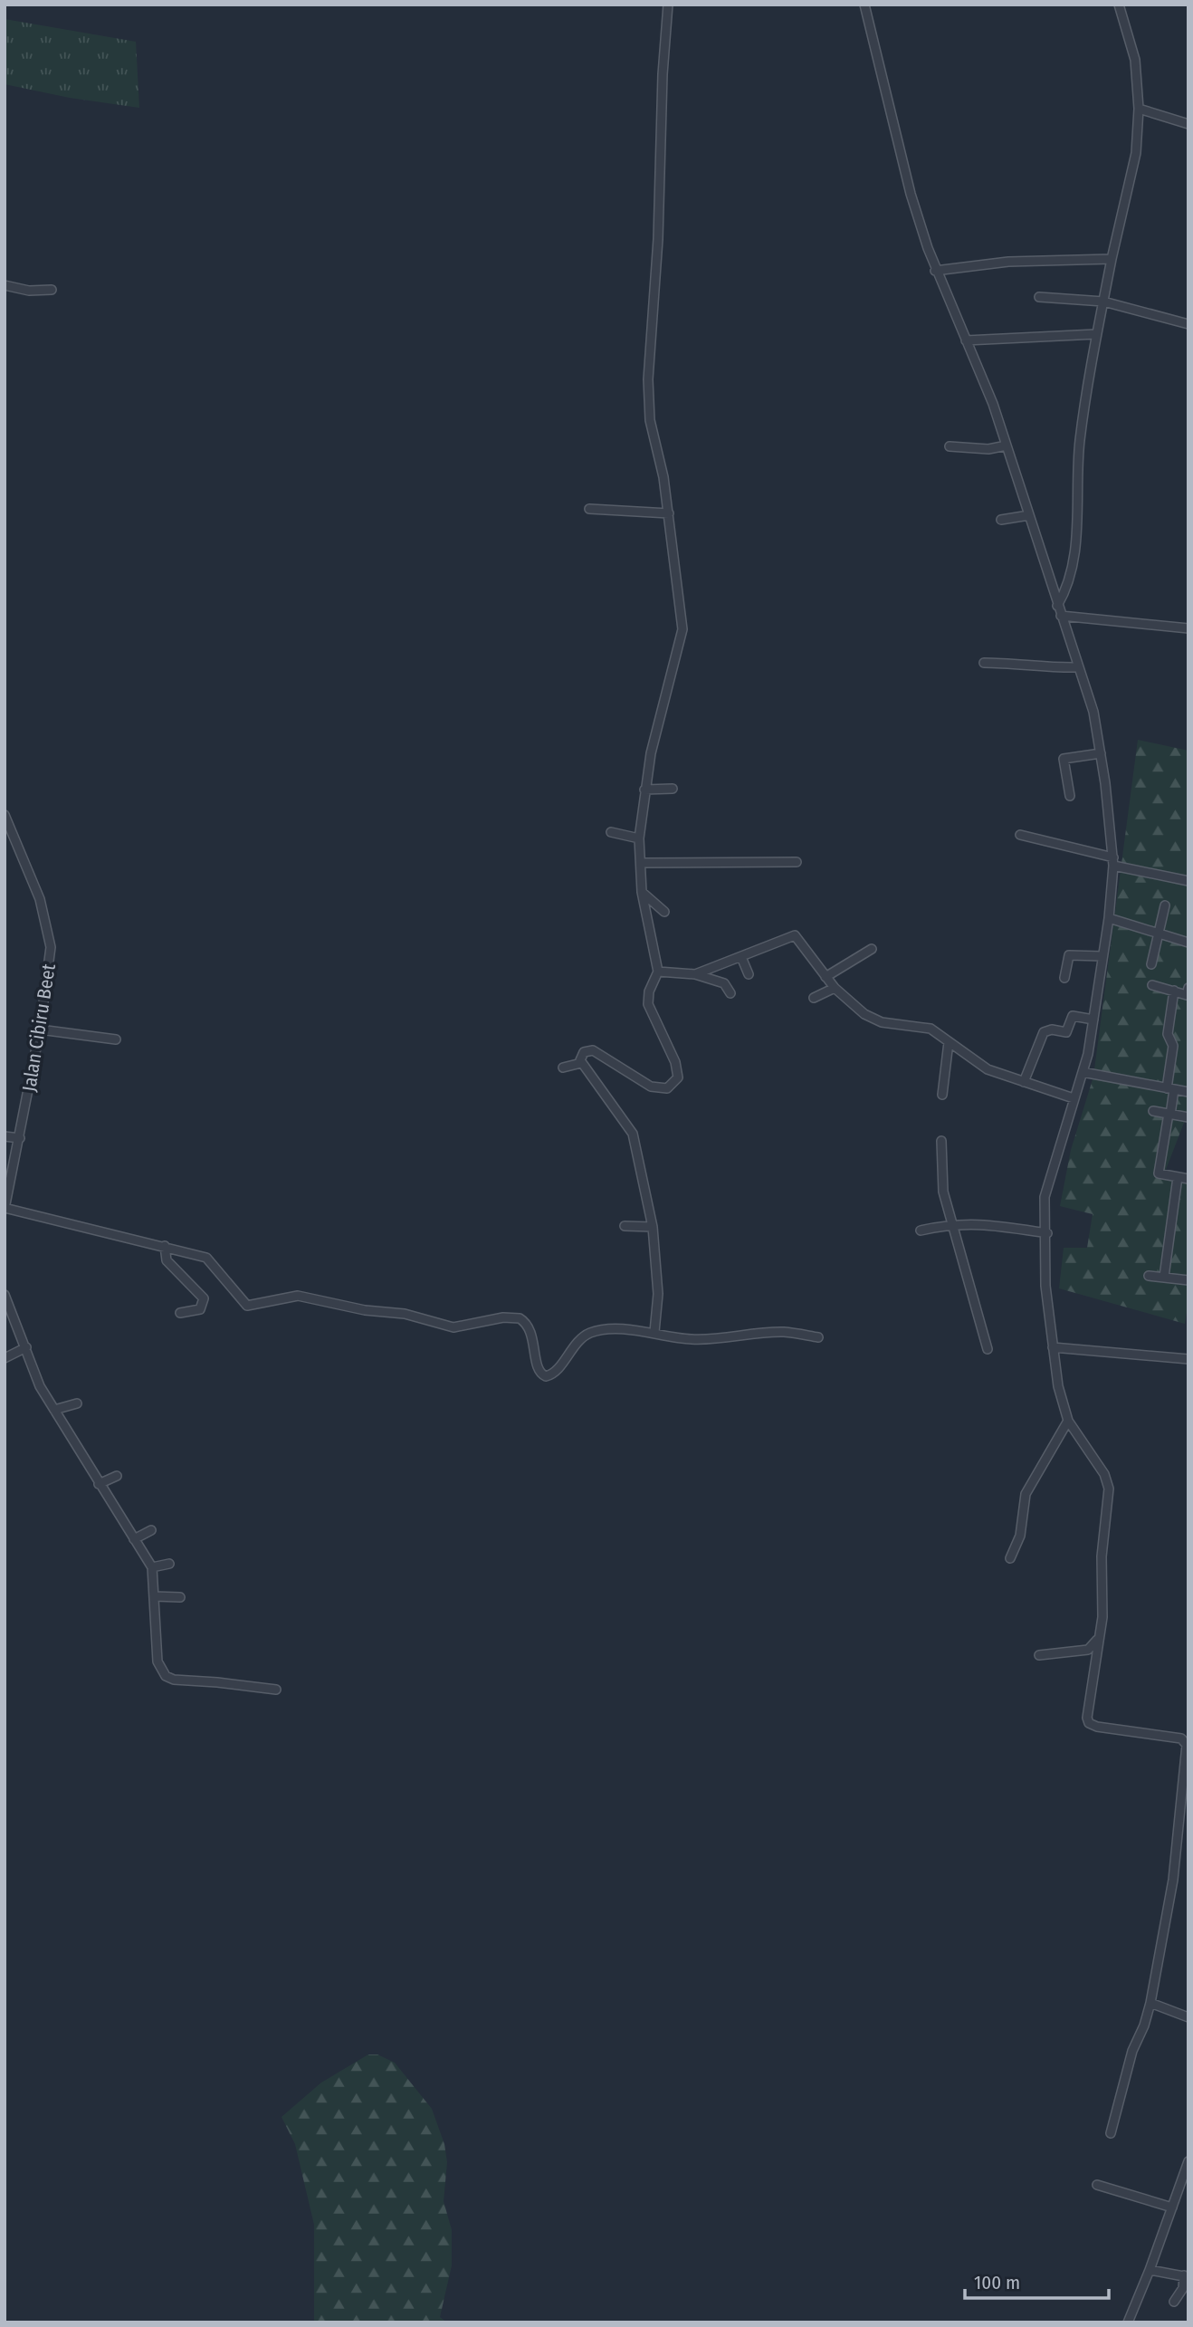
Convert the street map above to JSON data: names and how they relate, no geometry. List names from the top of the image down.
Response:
{
  "streets": {
    "street": ["Jalan Cibiru Beet"]
  },
  "scale_bar": "100 m"
}
